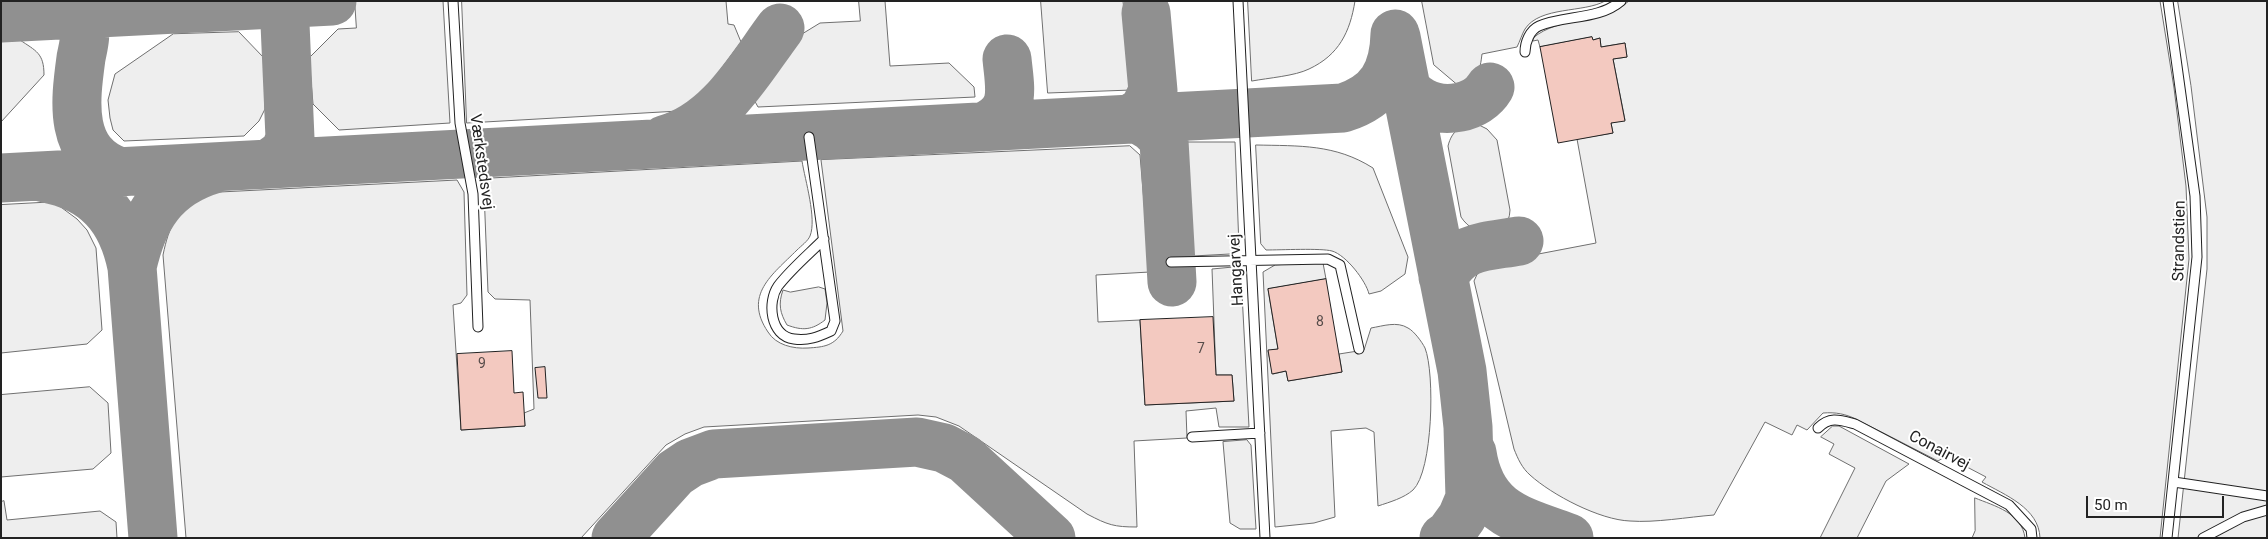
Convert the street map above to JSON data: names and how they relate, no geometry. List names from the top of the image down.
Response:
{
  "streets": {
    "lane": [
      "Værkstedsvej",
      "Strandstien",
      "Hangarvej",
      "Conairvej"
    ]
  },
  "house_numbers": ["8", "7", "9"],
  "scale_bar": "50 m"
}
